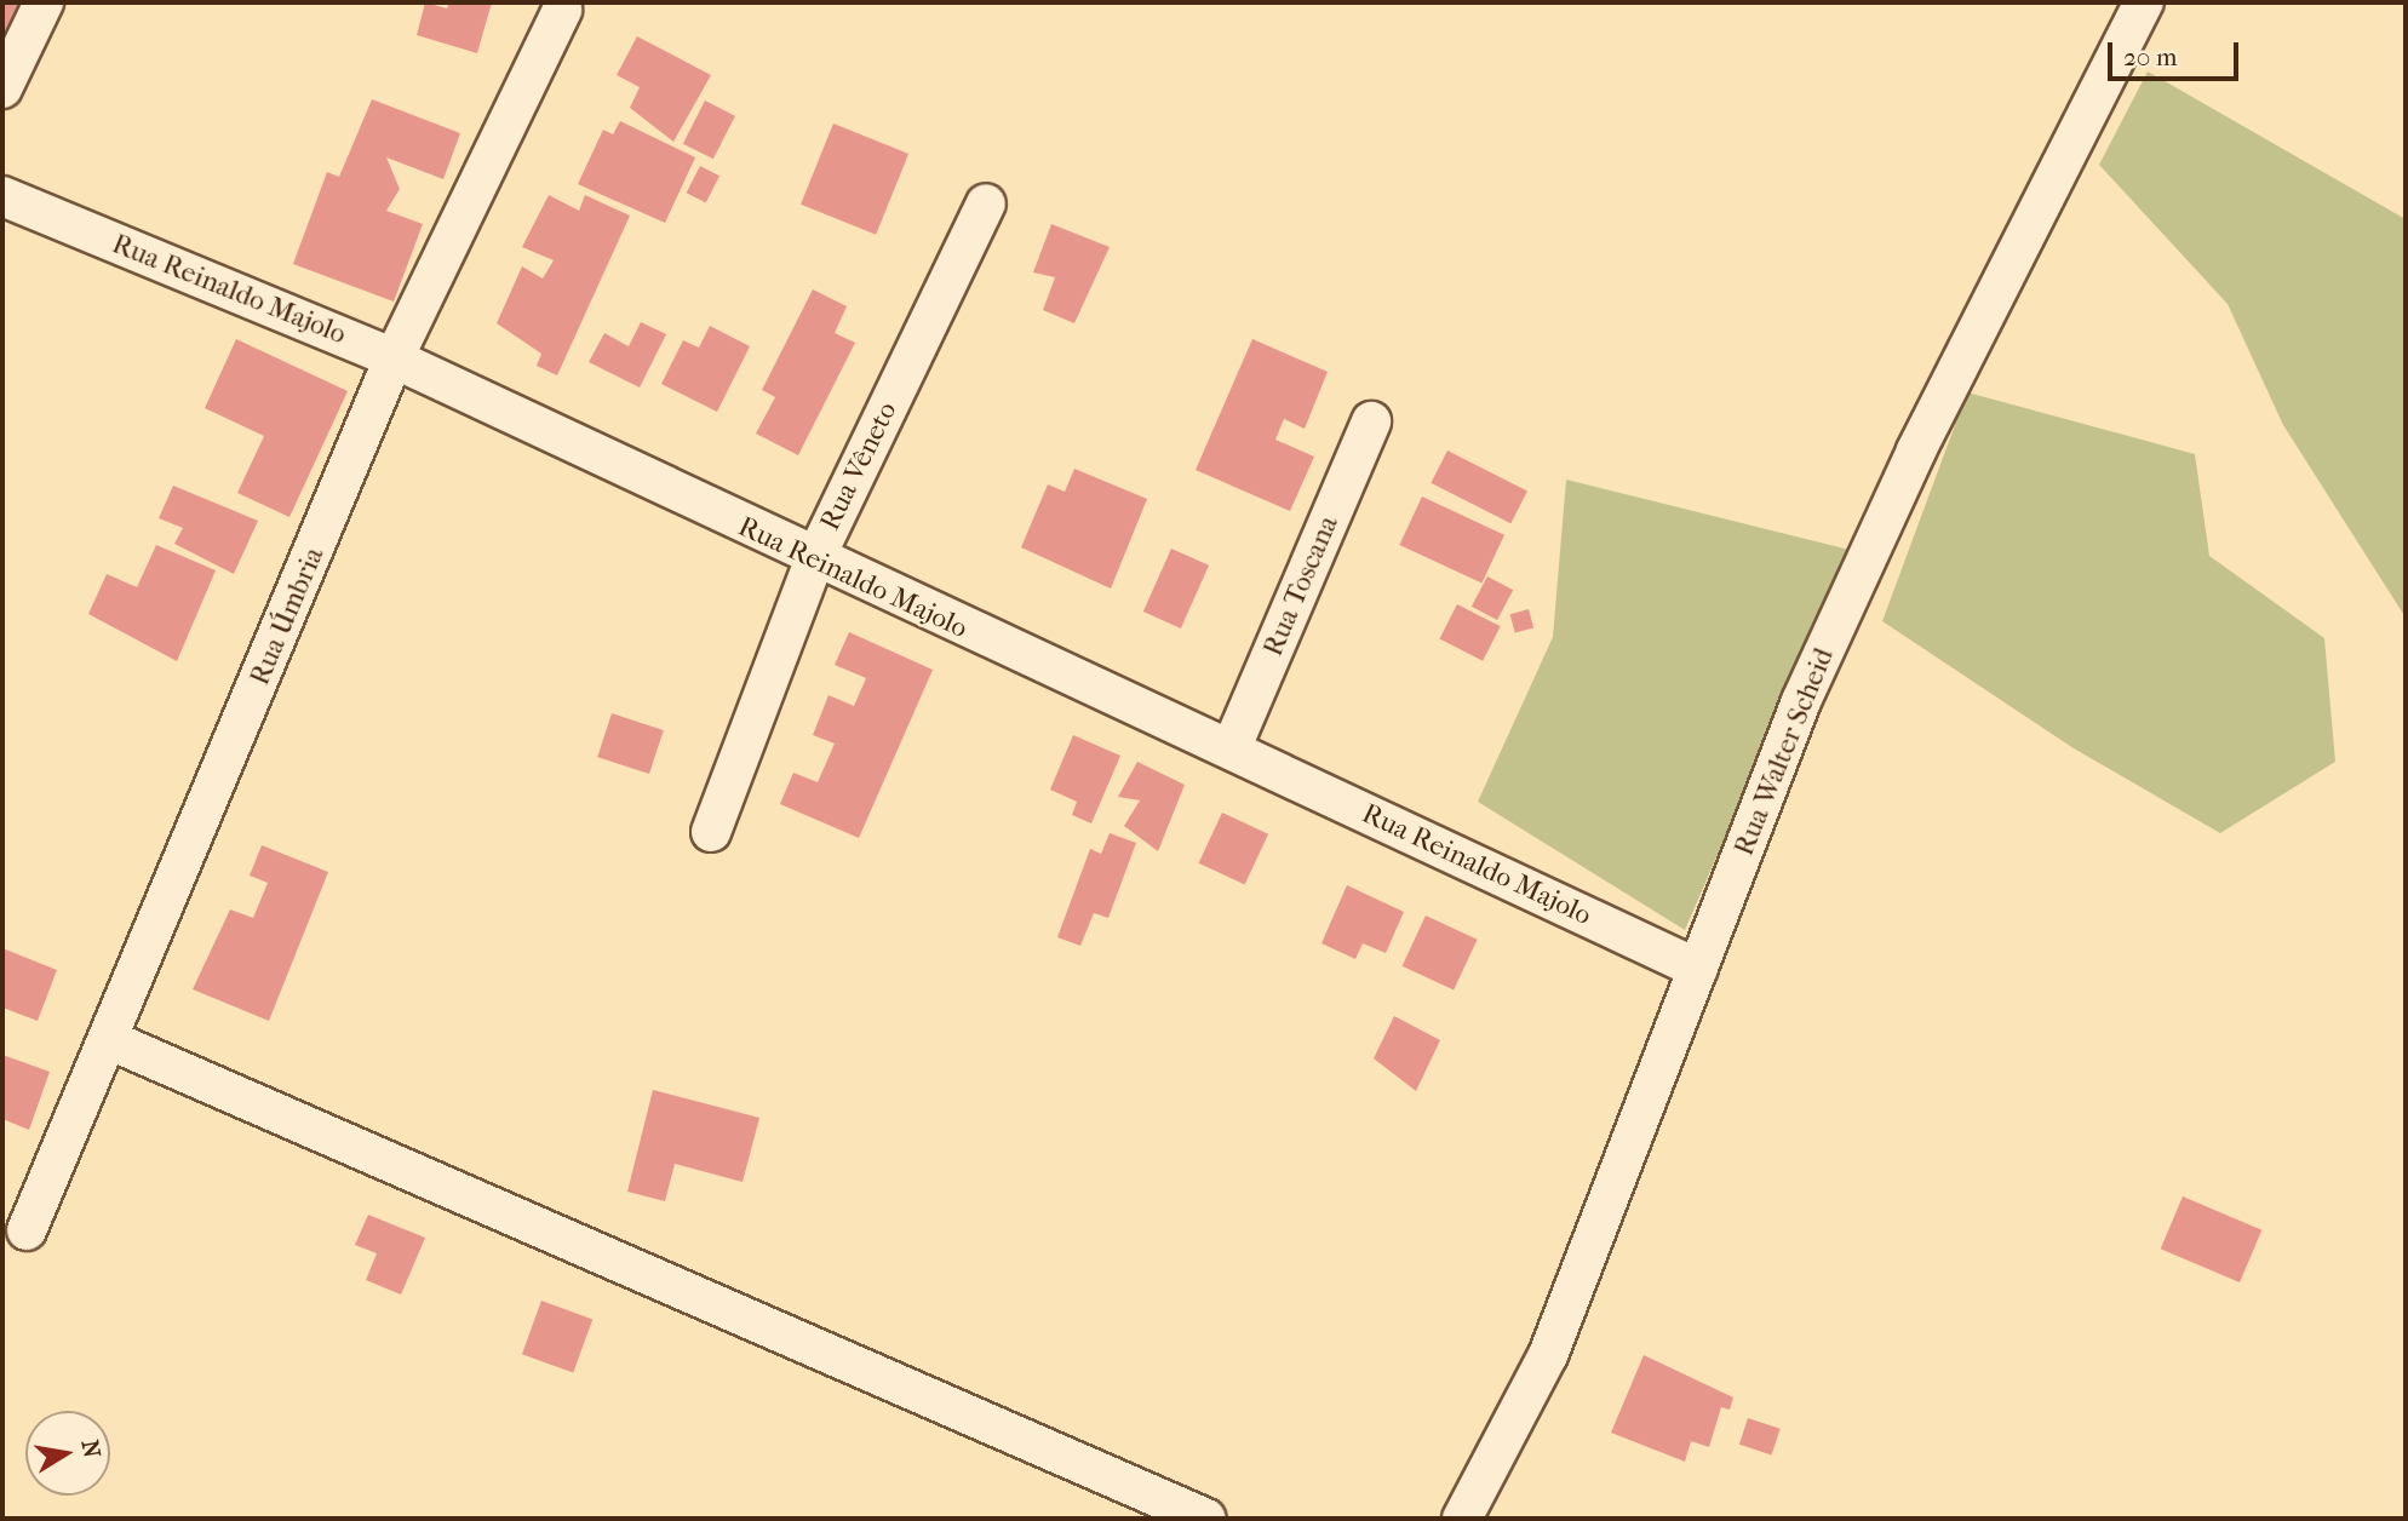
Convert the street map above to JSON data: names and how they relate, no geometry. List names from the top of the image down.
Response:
{
  "streets": {
    "street": [
      "Rua Reinaldo Majolo",
      "Rua Vêneto",
      "Rua Toscana",
      "Rua Úmbria",
      "Rua Walter Scheid"
    ]
  },
  "crossings": [
    ["Rua Reinaldo Majolo", "Rua Vêneto"],
    ["Rua Reinaldo Majolo", "Rua Toscana"],
    ["Rua Reinaldo Majolo", "Rua Úmbria"],
    ["Rua Reinaldo Majolo", "Rua Walter Scheid"]
  ],
  "scale_bar": "20 m",
  "north": "right"
}
